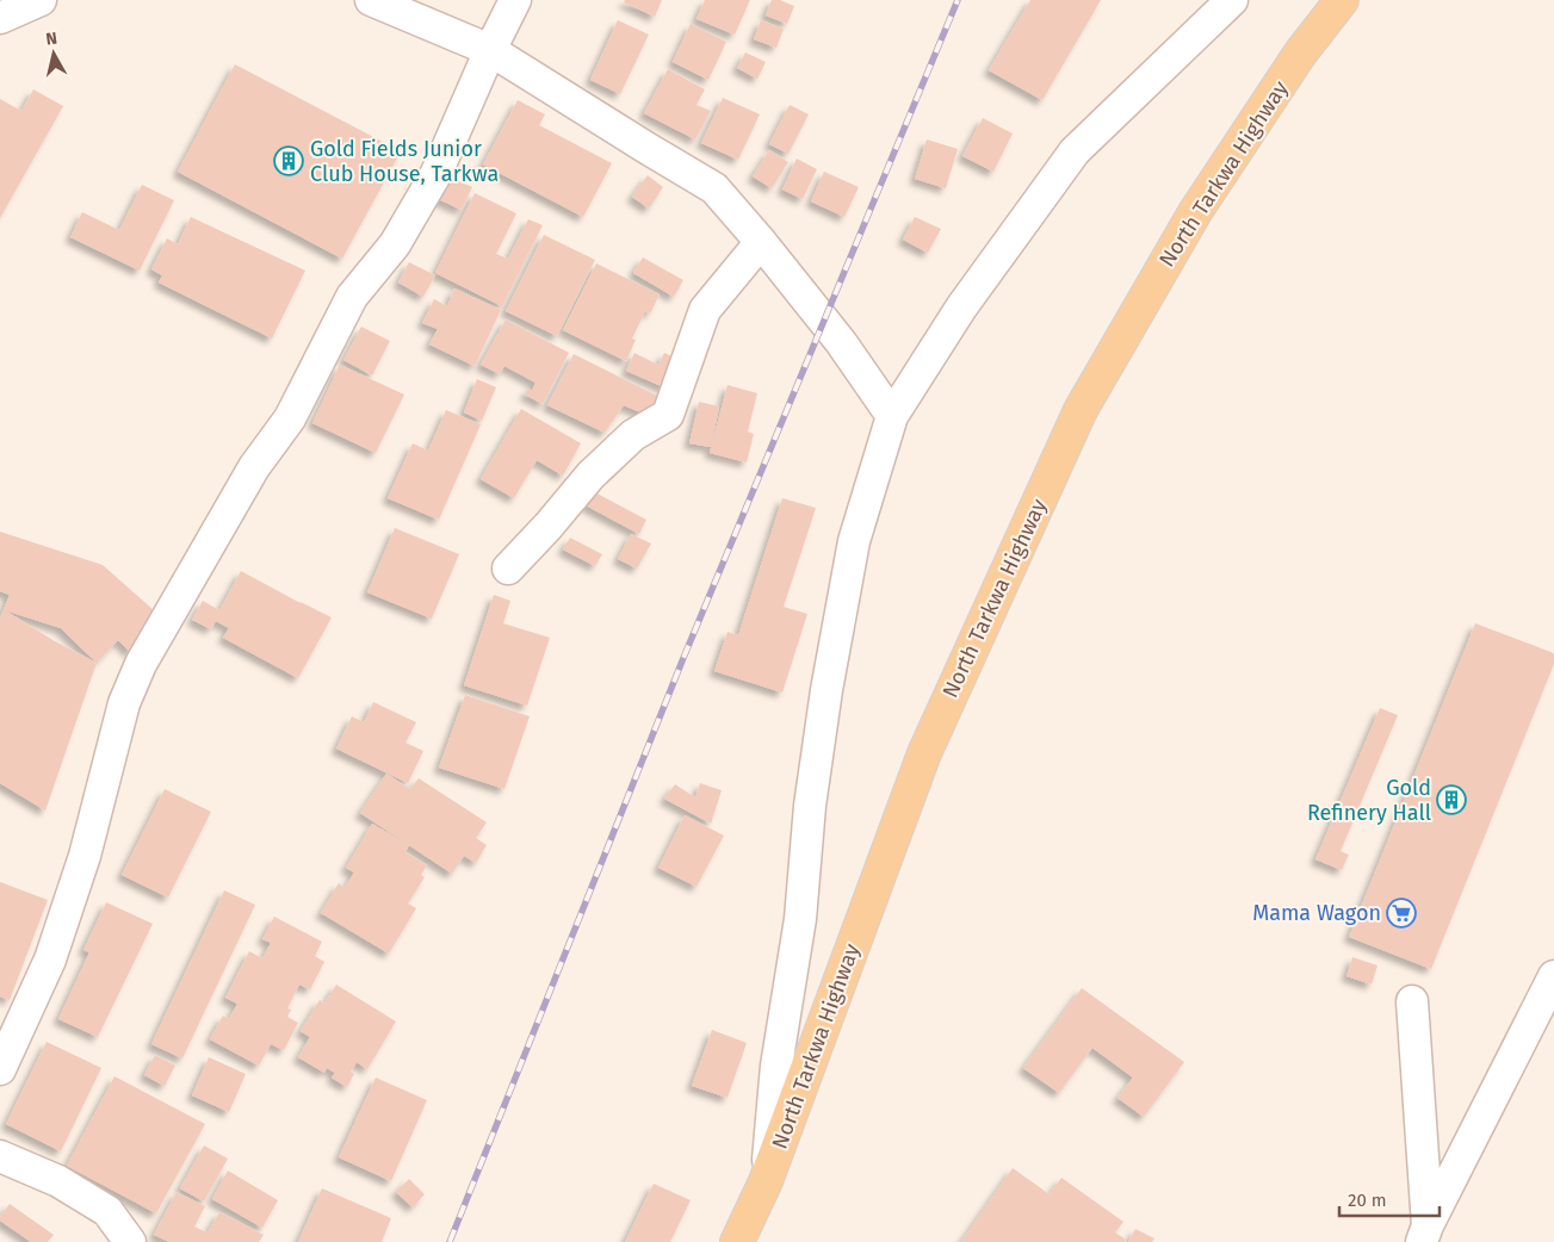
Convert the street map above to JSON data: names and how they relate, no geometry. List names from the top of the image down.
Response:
{
  "streets": {
    "main road": ["North Tarkwa Highway"]
  },
  "places": {
    "building": ["Gold Fields Junior Club House, Tarkwa", "Gold Refinery Hall"],
    "supermarket": ["Mama Wagon"]
  },
  "scale_bar": "20 m",
  "north": "top"
}
